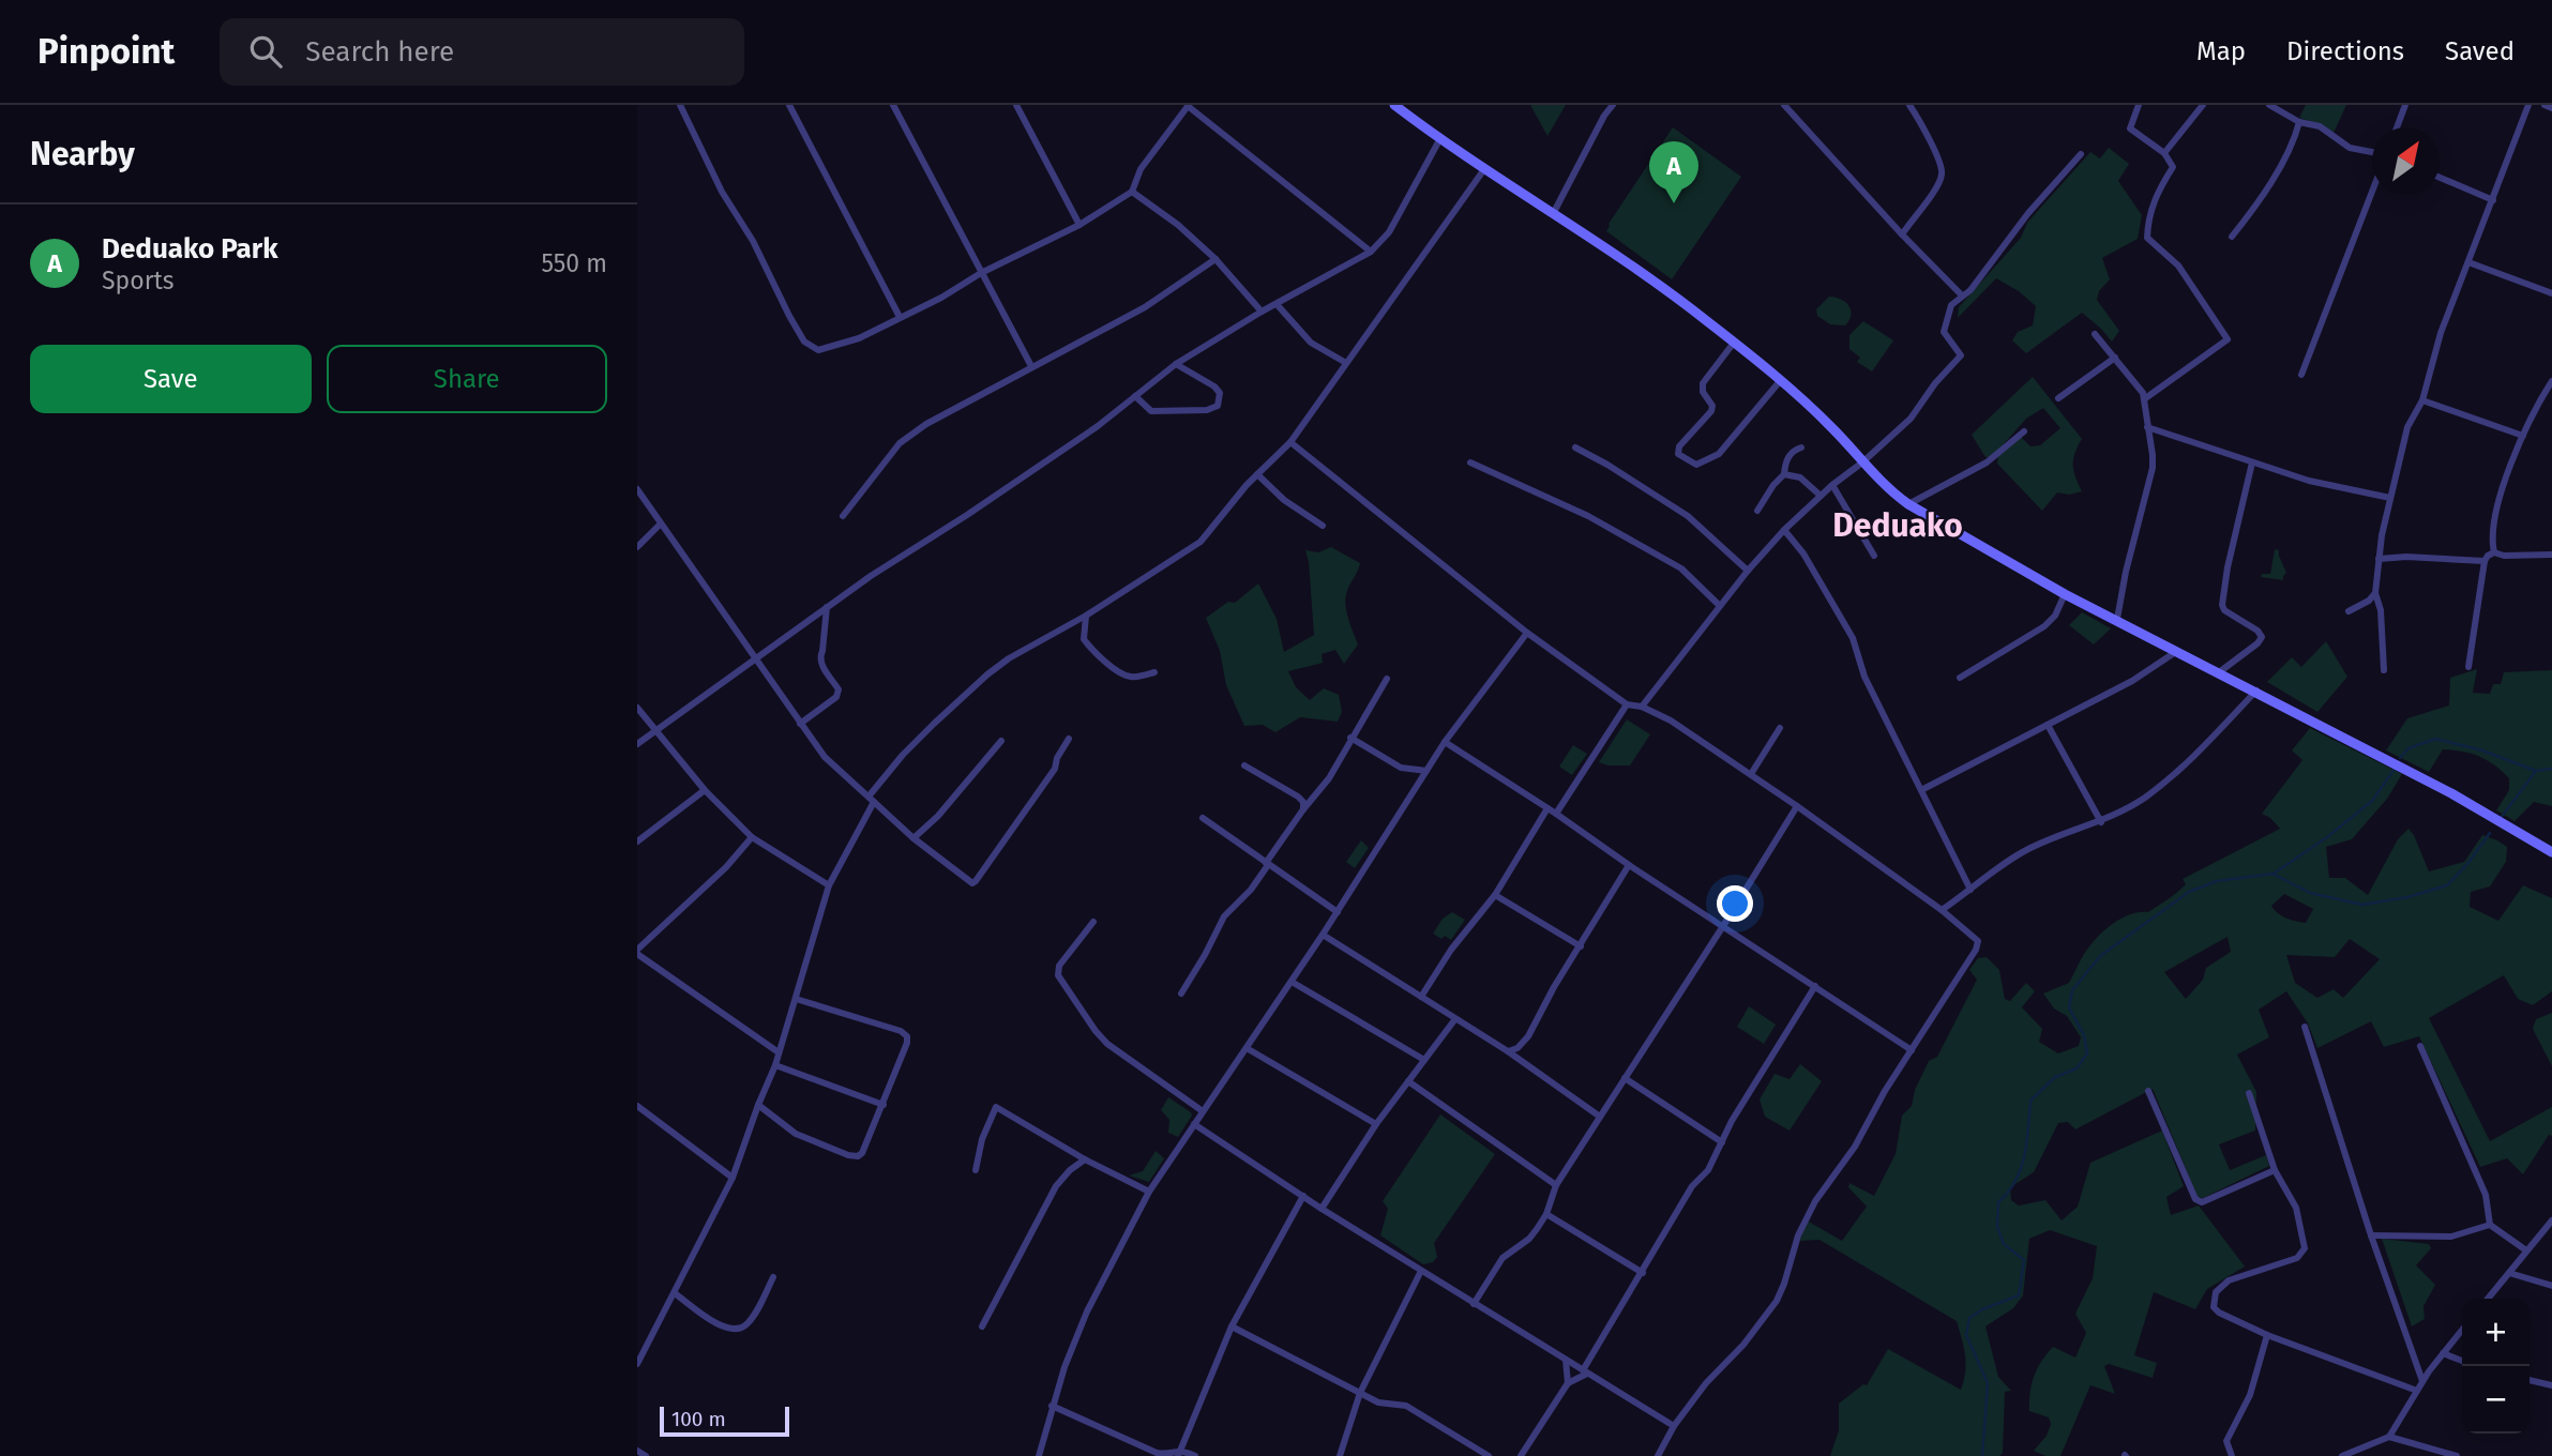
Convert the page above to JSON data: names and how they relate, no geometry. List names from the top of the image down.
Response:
{
  "districts": ["Deduako"],
  "scale_bar": "100 m",
  "north": "top right",
  "page": {
    "header": "Pinpoint",
    "search": "Search here",
    "nav": ["Map", "Directions", "Saved"],
    "heading": "Nearby",
    "pins": "A",
    "list": [
      {
        "mark": "A",
        "name": "Deduako Park",
        "note": "Sports",
        "value": "550 m"
      }
    ],
    "buttons": ["Save", "Share"],
    "map_buttons": ["+", "−"],
    "scale": "100 m"
  }
}
